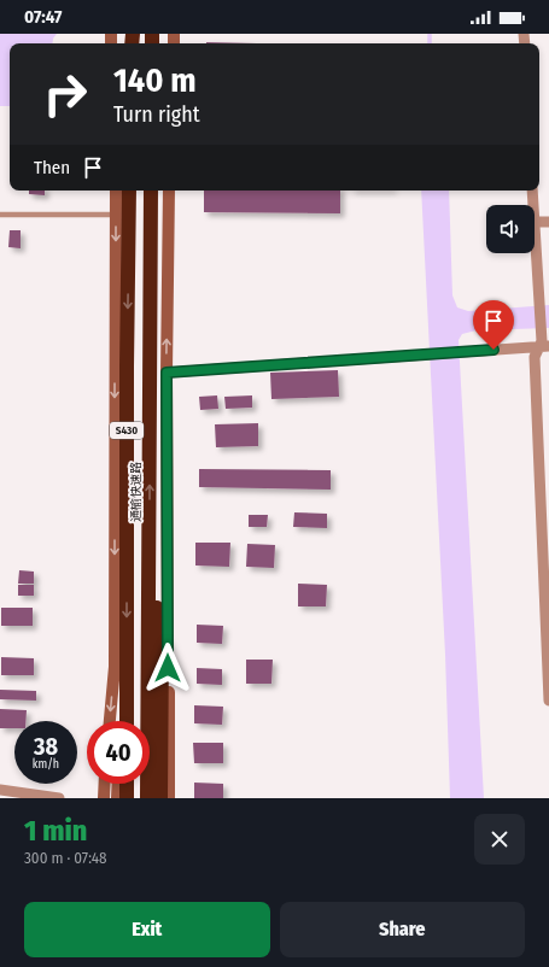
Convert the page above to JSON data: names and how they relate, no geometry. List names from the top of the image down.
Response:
{
  "streets": {
    "highway": ["S430", "通榆快速路"]
  },
  "page": {
    "status": "07:47",
    "turn": ["140 m", "Turn right"],
    "then": "Then",
    "speed": "38 km/h",
    "limit": "40",
    "heading": ["1 min", "300 m · 07:48"],
    "buttons": ["Exit", "Share"]
  }
}
